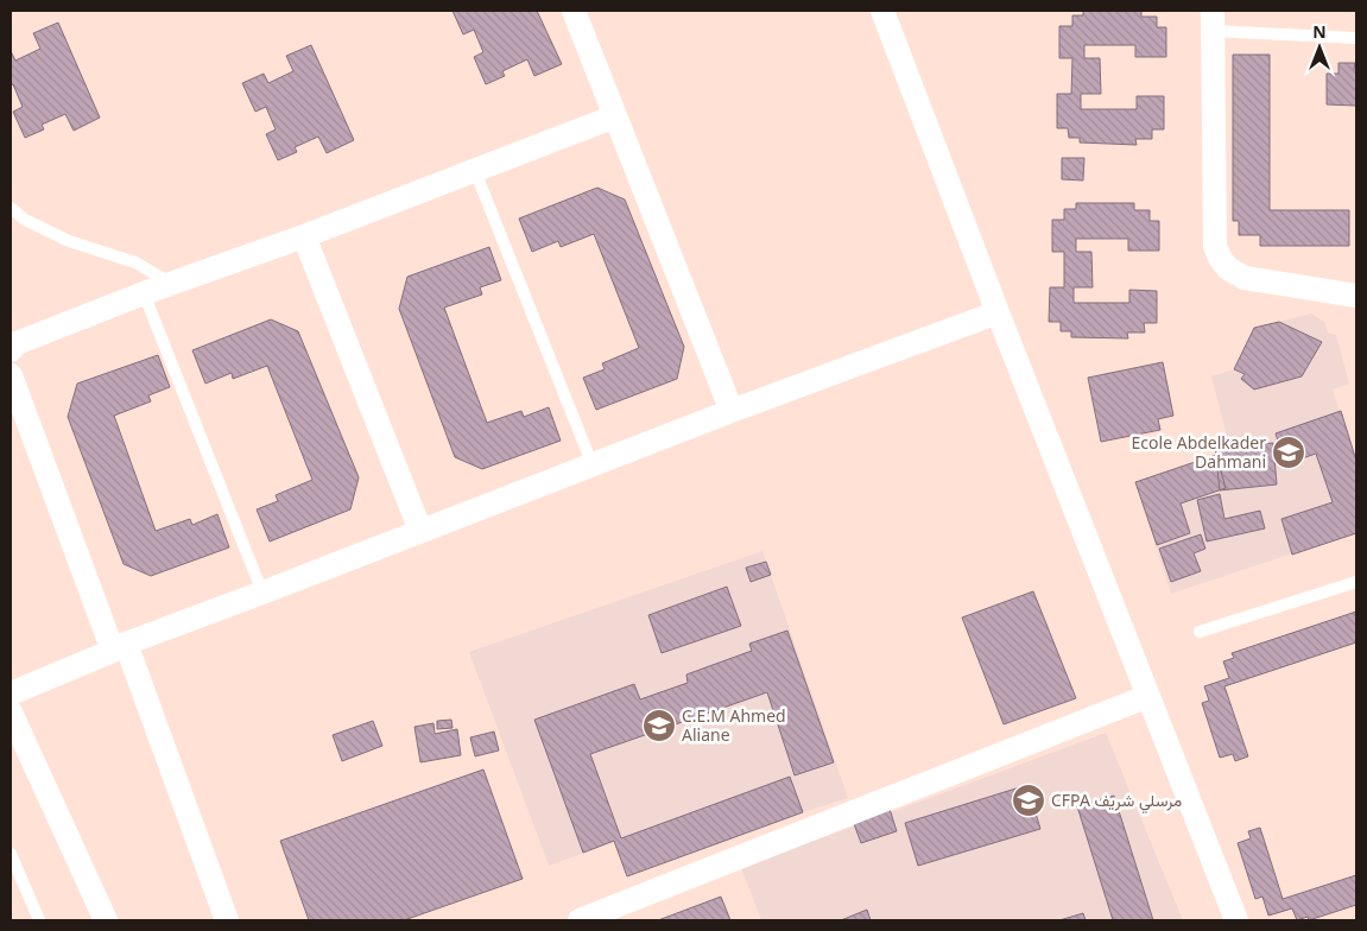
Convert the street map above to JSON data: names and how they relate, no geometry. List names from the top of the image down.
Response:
{
  "places": {
    "school or university": ["Ecole Abdelkader Dahmani", "C.E.M Ahmed Aliane", "CFPA مرسلي شريف"]
  },
  "north": "top"
}
